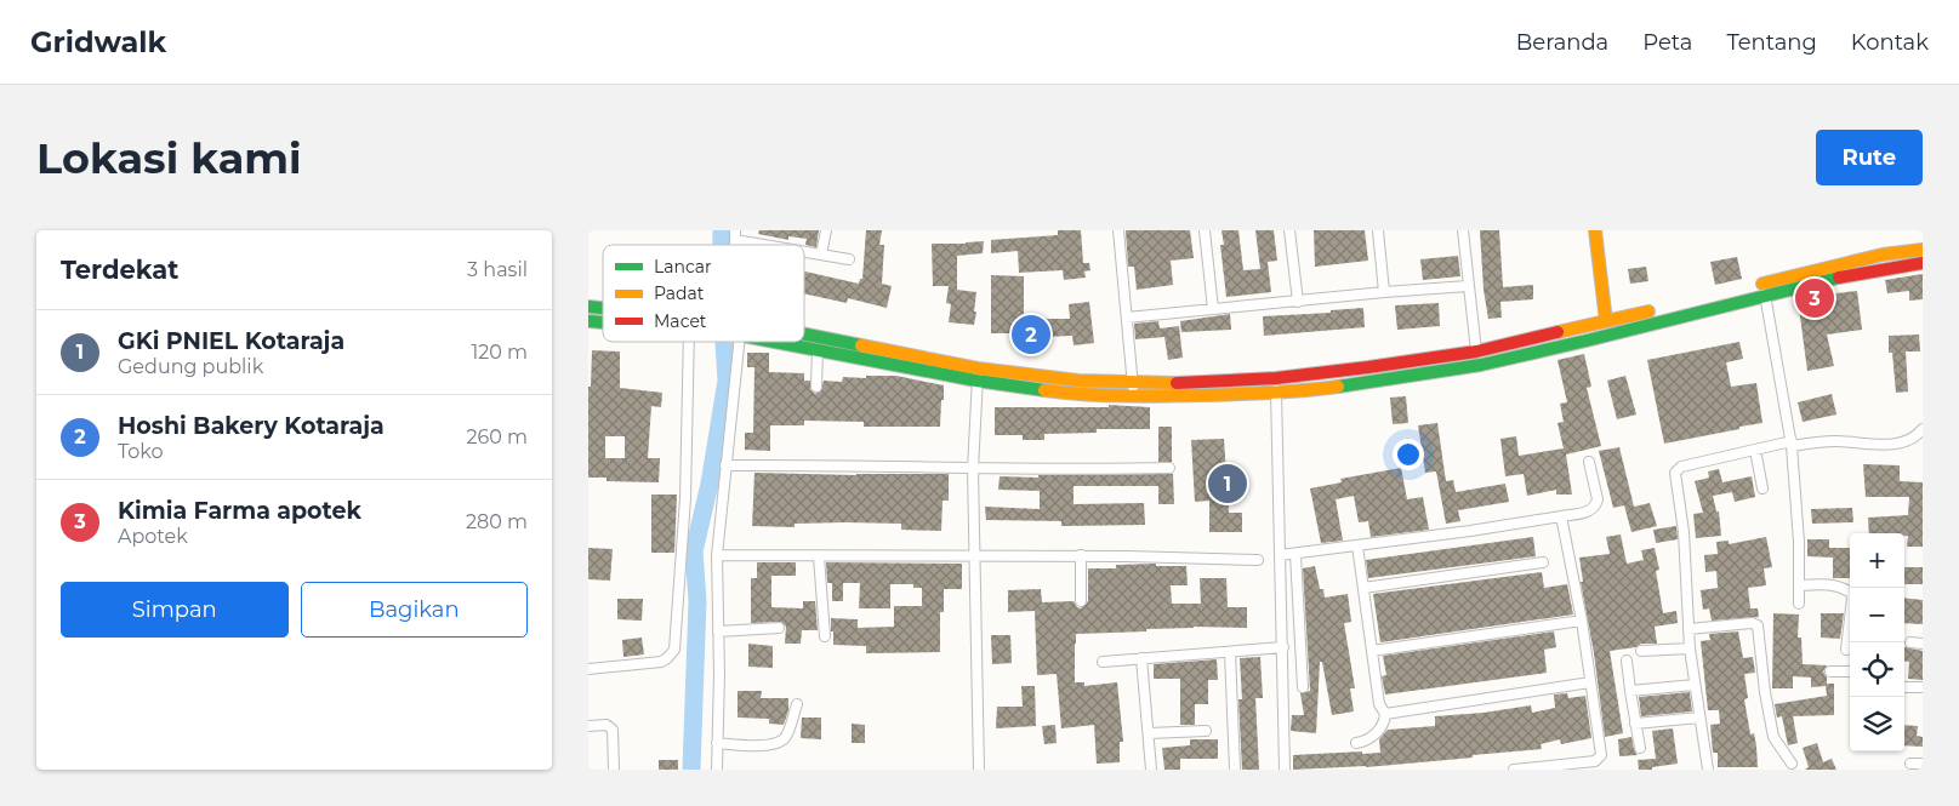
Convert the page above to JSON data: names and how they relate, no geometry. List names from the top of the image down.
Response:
{
  "legend": ["Lancar", "Padat", "Macet"],
  "page": {
    "header": "Gridwalk",
    "nav": [
      "Beranda",
      "Peta",
      "Tentang",
      "Kontak"
    ],
    "buttons": [
      "Rute",
      ["Simpan", "Bagikan"]
    ],
    "title": "Lokasi kami",
    "heading": ["Terdekat", "3 hasil"],
    "pins": ["3", "2", "1"],
    "list": [
      {
        "mark": "1",
        "name": "GKi PNIEL Kotaraja",
        "note": "Gedung publik",
        "value": "120 m"
      },
      {
        "mark": "2",
        "name": "Hoshi Bakery Kotaraja",
        "note": "Toko",
        "value": "260 m"
      },
      {
        "mark": "3",
        "name": "Kimia Farma apotek",
        "note": "Apotek",
        "value": "280 m"
      }
    ],
    "map_buttons": ["+", "−"]
  }
}
